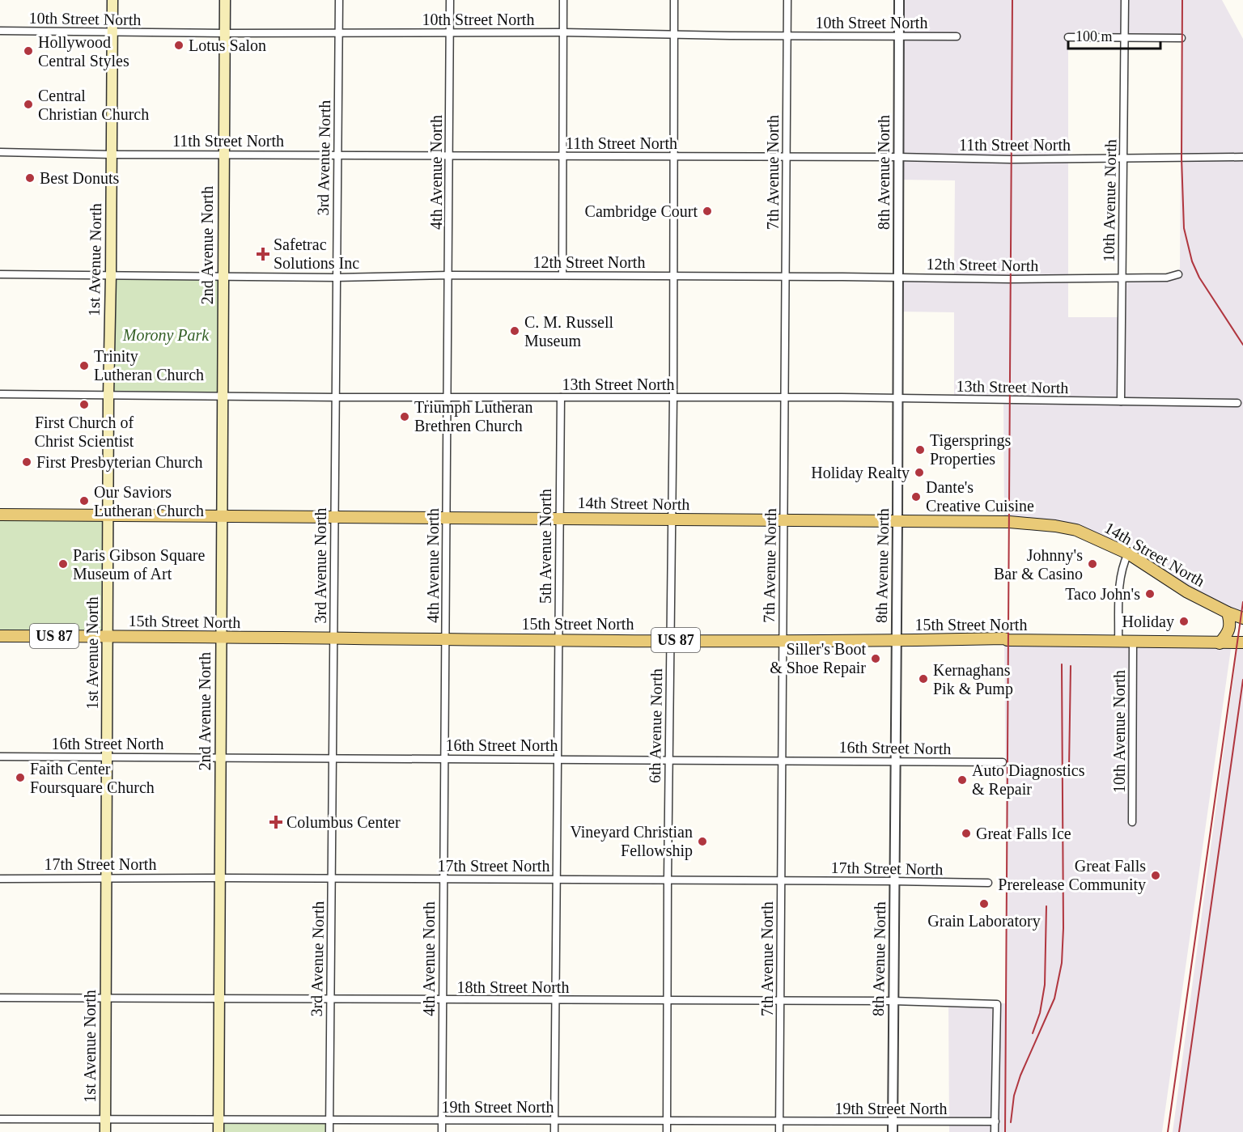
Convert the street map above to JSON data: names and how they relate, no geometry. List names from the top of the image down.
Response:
{
  "streets": {
    "main road": [
      "2nd Avenue North",
      "1st Avenue North",
      "14th Street North",
      "15th Street North",
      "US 87"
    ],
    "street": [
      "10th Street North",
      "11th Street North",
      "3rd Avenue North",
      "4th Avenue North",
      "7th Avenue North",
      "8th Avenue North",
      "10th Avenue North",
      "12th Street North",
      "13th Street North",
      "5th Avenue North",
      "6th Avenue North",
      "16th Street North",
      "17th Street North",
      "18th Street North",
      "19th Street North"
    ]
  },
  "crossings": [
    ["10th Street North", "3rd Avenue North"],
    ["10th Street North", "4th Avenue North"],
    ["10th Street North", "7th Avenue North"],
    ["10th Street North", "8th Avenue North"],
    ["10th Street North", "2nd Avenue North"],
    ["10th Street North", "1st Avenue North"],
    ["10th Street North", "6th Avenue North"],
    ["11th Street North", "3rd Avenue North"],
    ["11th Street North", "4th Avenue North"],
    ["11th Street North", "7th Avenue North"],
    ["11th Street North", "8th Avenue North"],
    ["11th Street North", "10th Avenue North"],
    ["11th Street North", "2nd Avenue North"],
    ["11th Street North", "1st Avenue North"],
    ["11th Street North", "6th Avenue North"],
    ["3rd Avenue North", "12th Street North"],
    ["3rd Avenue North", "13th Street North"],
    ["3rd Avenue North", "14th Street North"],
    ["3rd Avenue North", "15th Street North"],
    ["3rd Avenue North", "16th Street North"],
    ["3rd Avenue North", "17th Street North"],
    ["3rd Avenue North", "18th Street North"],
    ["3rd Avenue North", "19th Street North"],
    ["4th Avenue North", "12th Street North"],
    ["4th Avenue North", "13th Street North"],
    ["4th Avenue North", "14th Street North"],
    ["4th Avenue North", "15th Street North"],
    ["4th Avenue North", "16th Street North"],
    ["4th Avenue North", "17th Street North"],
    ["4th Avenue North", "18th Street North"],
    ["4th Avenue North", "19th Street North"],
    ["7th Avenue North", "12th Street North"],
    ["7th Avenue North", "13th Street North"],
    ["7th Avenue North", "14th Street North"],
    ["7th Avenue North", "15th Street North"],
    ["7th Avenue North", "16th Street North"],
    ["7th Avenue North", "17th Street North"],
    ["7th Avenue North", "18th Street North"],
    ["7th Avenue North", "19th Street North"],
    ["8th Avenue North", "12th Street North"],
    ["8th Avenue North", "13th Street North"],
    ["8th Avenue North", "14th Street North"],
    ["8th Avenue North", "15th Street North"],
    ["8th Avenue North", "16th Street North"],
    ["8th Avenue North", "17th Street North"],
    ["8th Avenue North", "18th Street North"],
    ["8th Avenue North", "19th Street North"],
    ["10th Avenue North", "12th Street North"],
    ["10th Avenue North", "13th Street North"],
    ["10th Avenue North", "15th Street North"],
    ["2nd Avenue North", "12th Street North"],
    ["2nd Avenue North", "13th Street North"],
    ["2nd Avenue North", "14th Street North"],
    ["2nd Avenue North", "15th Street North"],
    ["2nd Avenue North", "16th Street North"],
    ["2nd Avenue North", "17th Street North"],
    ["2nd Avenue North", "18th Street North"],
    ["2nd Avenue North", "19th Street North"],
    ["1st Avenue North", "12th Street North"],
    ["1st Avenue North", "13th Street North"],
    ["1st Avenue North", "14th Street North"],
    ["1st Avenue North", "15th Street North"],
    ["1st Avenue North", "16th Street North"],
    ["1st Avenue North", "17th Street North"],
    ["1st Avenue North", "18th Street North"],
    ["1st Avenue North", "19th Street North"],
    ["12th Street North", "6th Avenue North"],
    ["13th Street North", "5th Avenue North"],
    ["13th Street North", "6th Avenue North"],
    ["14th Street North", "5th Avenue North"],
    ["14th Street North", "6th Avenue North"],
    ["5th Avenue North", "15th Street North"],
    ["5th Avenue North", "16th Street North"],
    ["5th Avenue North", "17th Street North"],
    ["5th Avenue North", "18th Street North"],
    ["5th Avenue North", "19th Street North"],
    ["15th Street North", "6th Avenue North"],
    ["6th Avenue North", "16th Street North"],
    ["6th Avenue North", "17th Street North"],
    ["6th Avenue North", "18th Street North"],
    ["6th Avenue North", "19th Street North"],
    ["18th Street North", "19th Street North"]
  ],
  "parks": ["Morony Park"],
  "places": {
    "other": [
      "Lotus Salon",
      "Hollywood Central Styles",
      "Central Christian Church",
      "Best Donuts",
      "Cambridge Court",
      "C. M. Russell Museum",
      "Trinity Lutheran Church",
      "First Church of Christ Scientist",
      "Triumph Lutheran Brethren Church",
      "Tigersprings Properties",
      "First Presbyterian Church",
      "Holiday Realty",
      "Dante's Creative Cuisine",
      "Our Saviors Lutheran Church",
      "Paris Gibson Square Museum of Art",
      "Johnny's Bar & Casino",
      "Taco John's",
      "Holiday",
      "Siller's Boot & Shoe Repair",
      "Kernaghans Pik & Pump",
      "Faith Center Foursquare Church",
      "Auto Diagnostics & Repair",
      "Great Falls Ice",
      "Vineyard Christian Fellowship",
      "Great Falls Prerelease Community",
      "Grain Laboratory"
    ],
    "health": ["Safetrac Solutions Inc", "Columbus Center"]
  },
  "scale_bar": "100 m"
}
